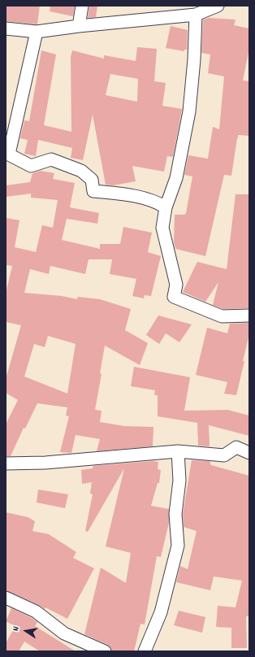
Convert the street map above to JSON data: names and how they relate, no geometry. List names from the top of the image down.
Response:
{
  "north": "left"
}
